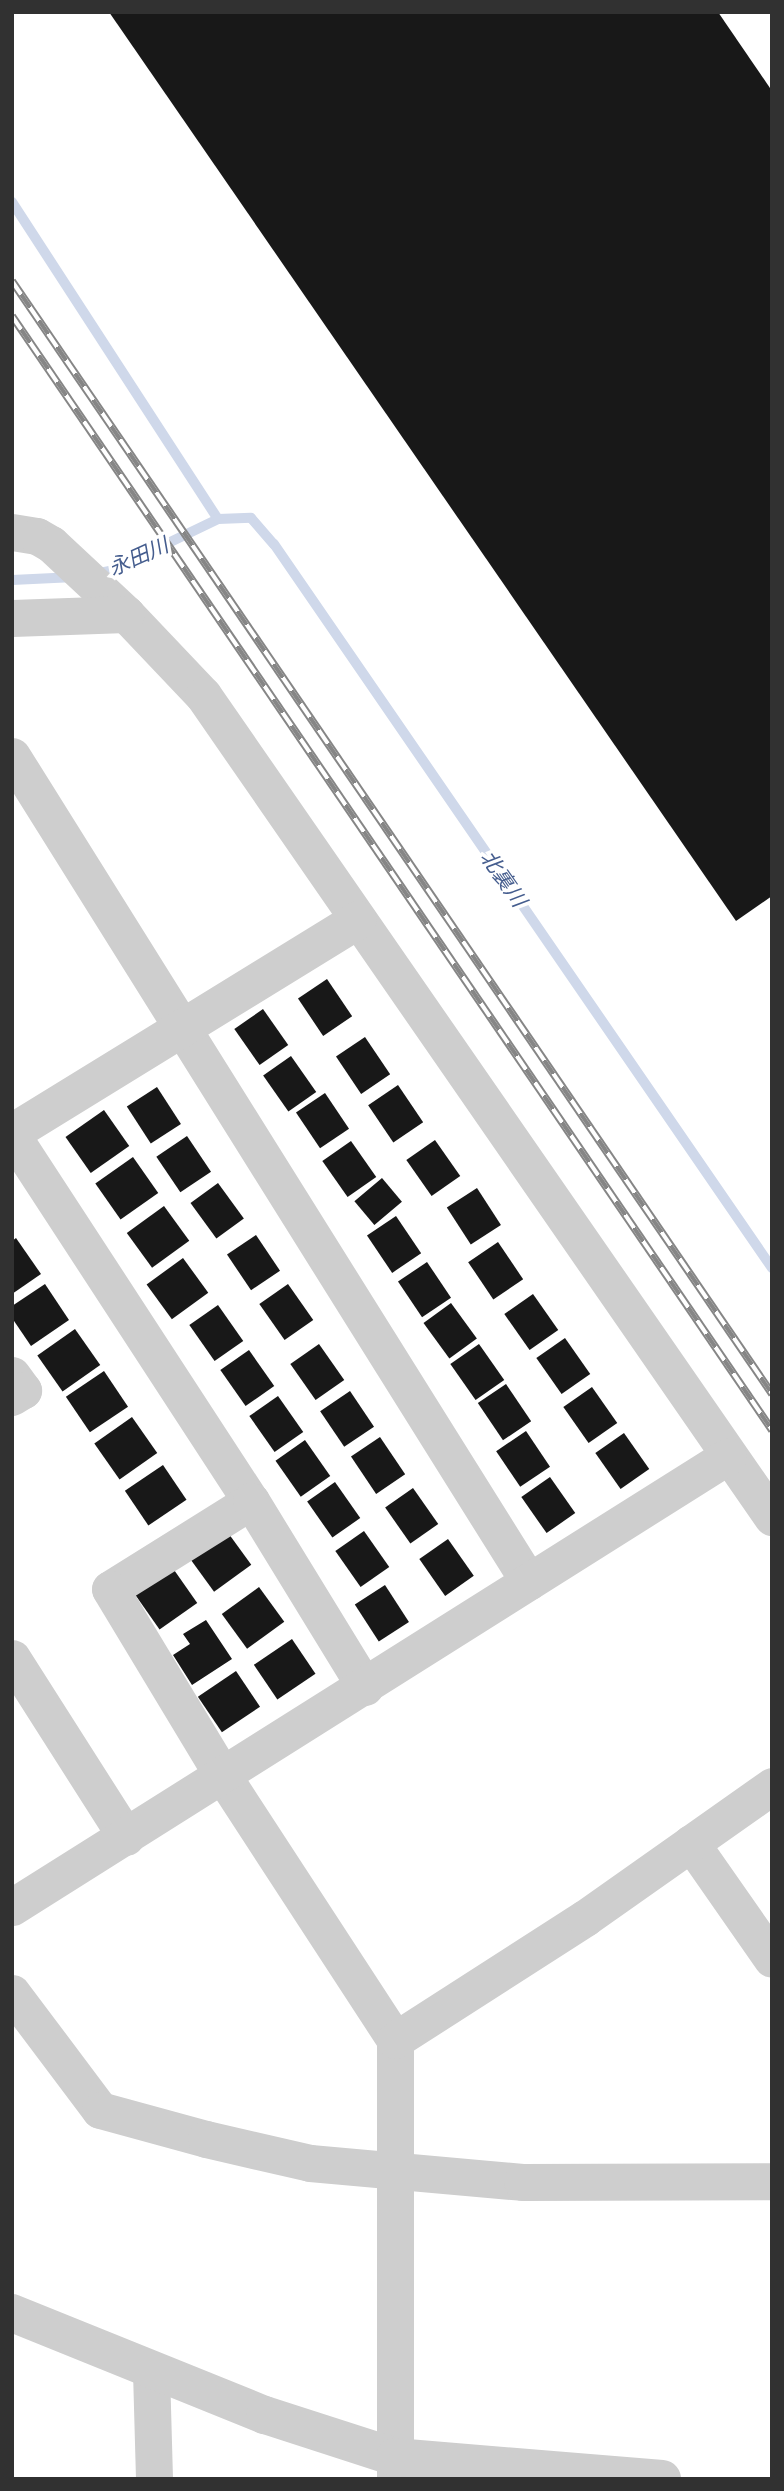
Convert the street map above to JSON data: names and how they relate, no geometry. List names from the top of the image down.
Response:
{
  "water": ["永田川", "北裏川"]
}
